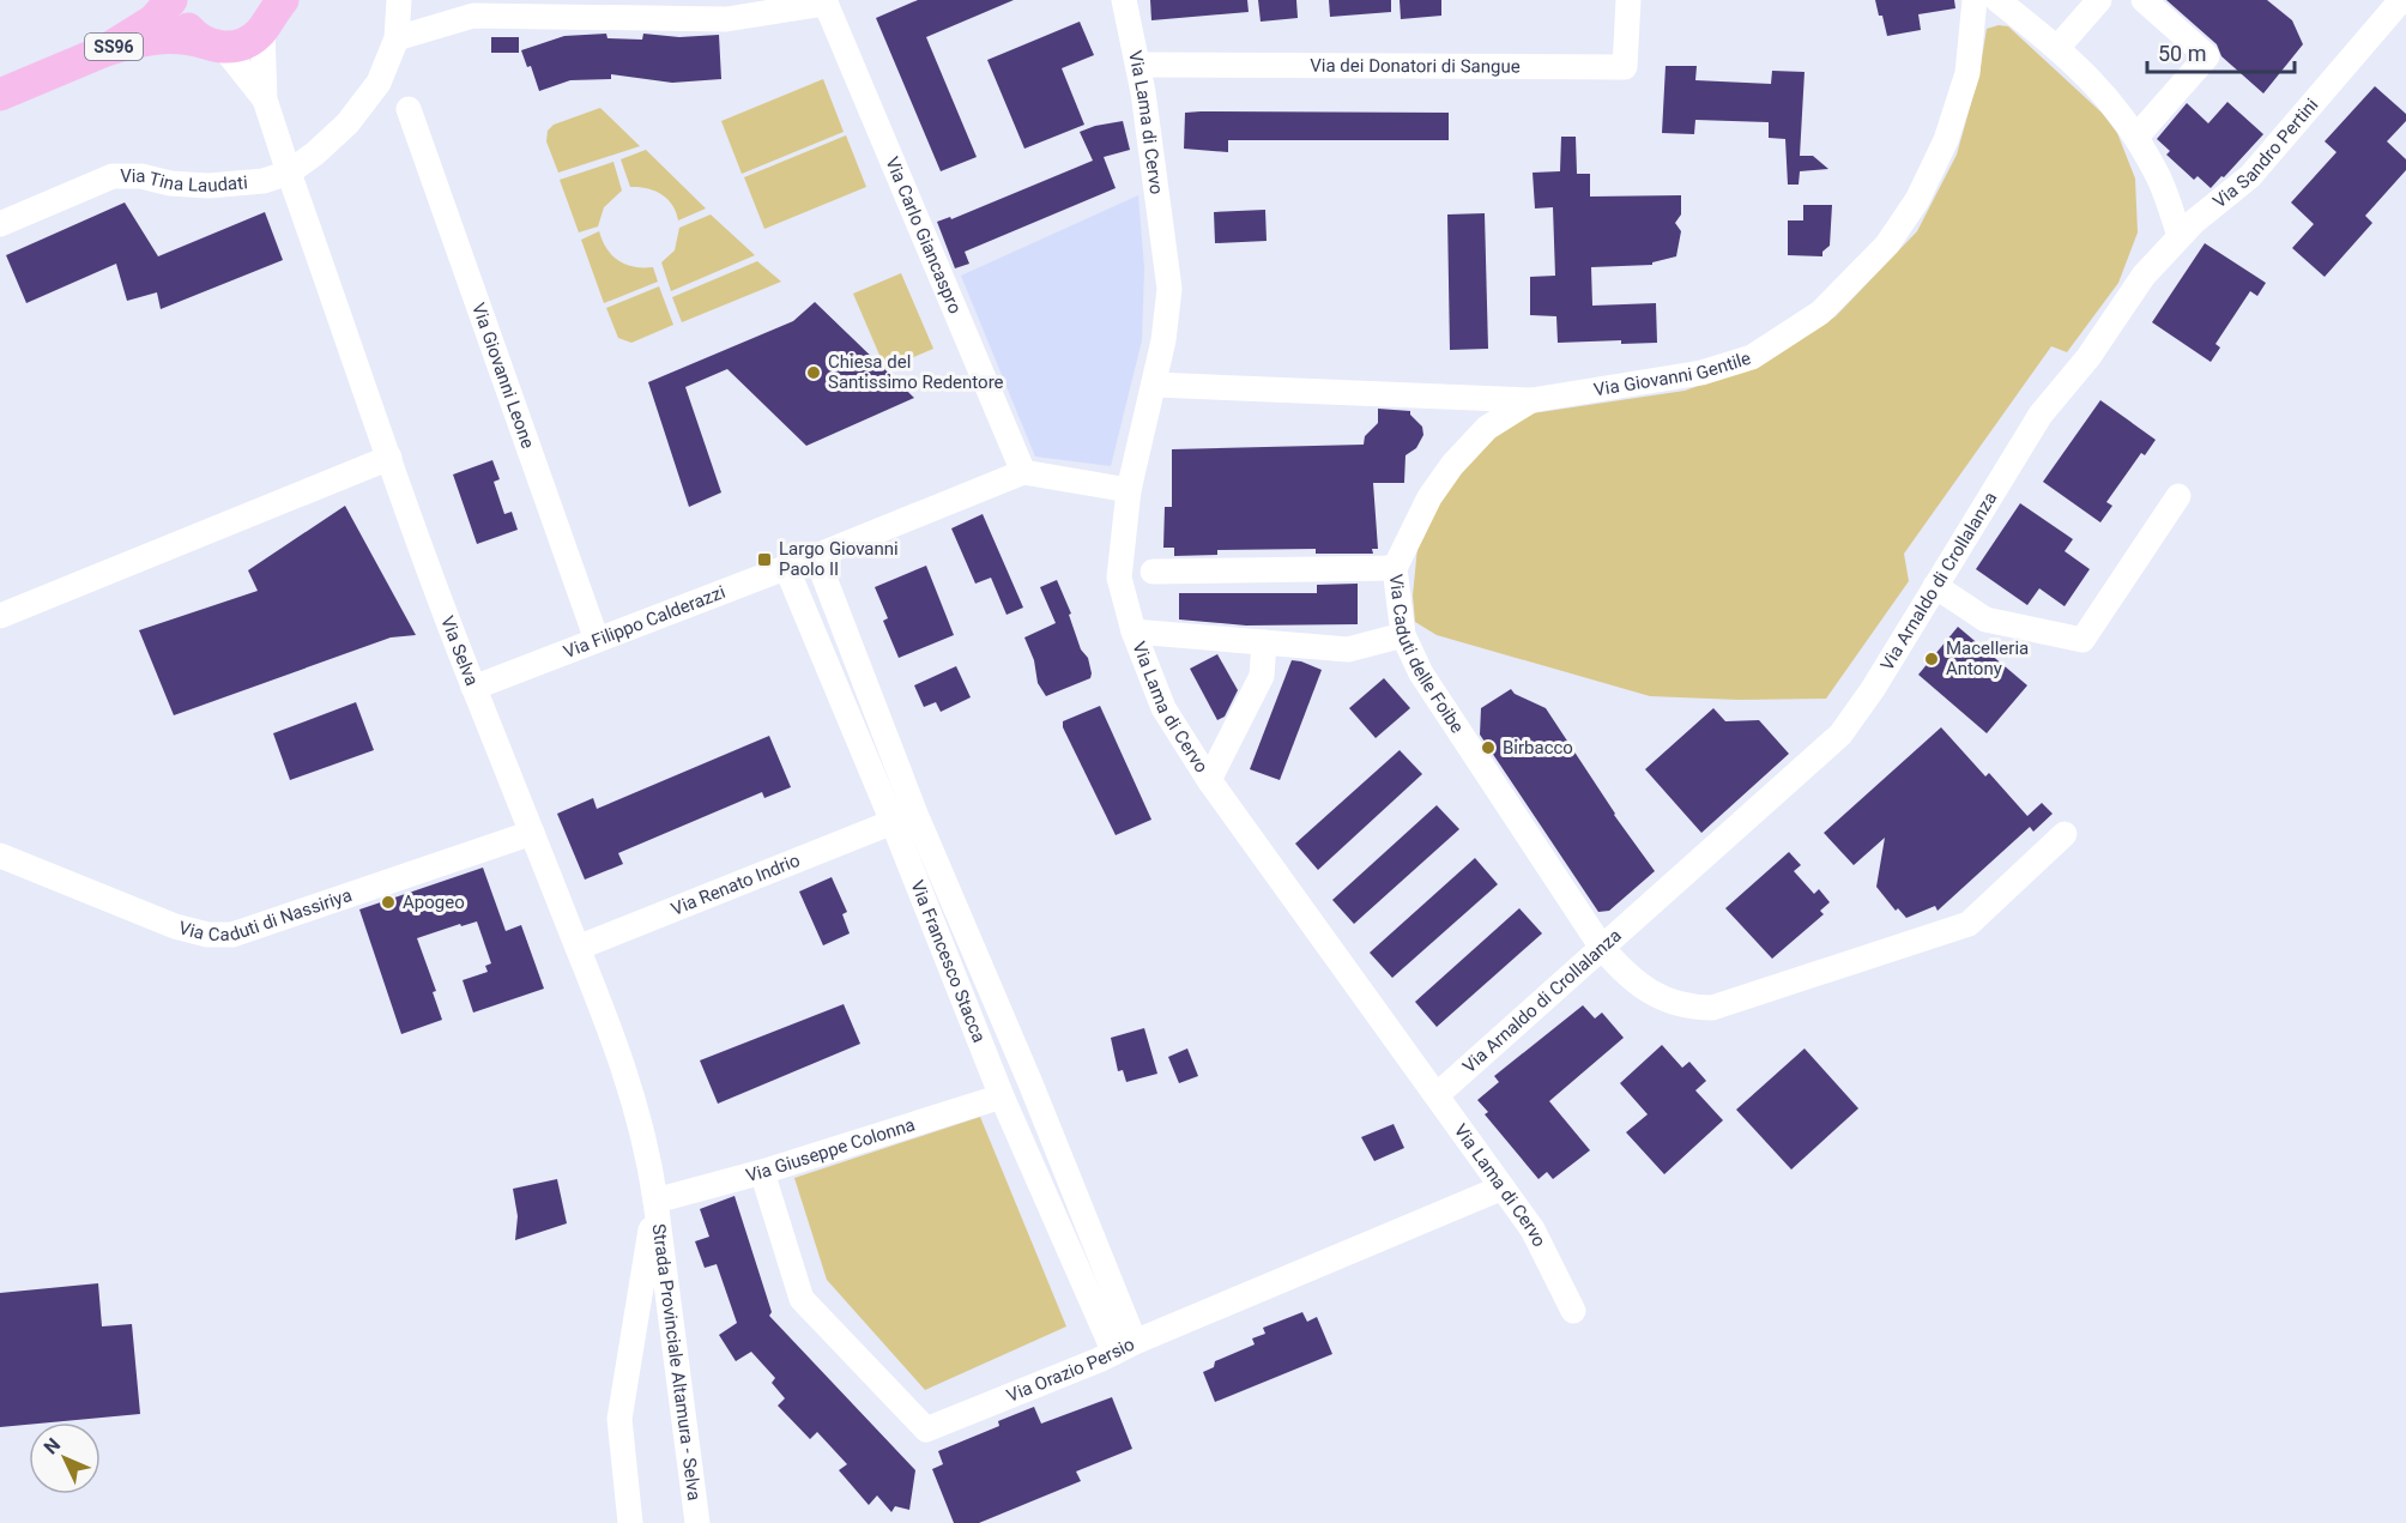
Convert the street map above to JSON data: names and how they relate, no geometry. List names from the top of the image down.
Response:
{
  "streets": {
    "main road": ["SS96"],
    "street": [
      "Via dei Donatori di Sangue",
      "Via Lama di Cervo",
      "Via Sandro Pertini",
      "Via Tina Laudati",
      "Via Carlo Giancaspro",
      "Via Giovanni Gentile",
      "Via Giovanni Leone",
      "Via Arnaldo di Crollalanza",
      "Via Filippo Calderazzi",
      "Via Selva",
      "Via Caduti delle Foibe",
      "Via Renato Indrio",
      "Via Caduti di Nassiriya",
      "Via Francesco Stacca",
      "Via Giuseppe Colonna",
      "Strada Provinciale Altamura - Selva",
      "Via Orazio Persio"
    ]
  },
  "crossings": [
    ["Via dei Donatori di Sangue", "Via Lama di Cervo"],
    ["Via Lama di Cervo", "Via Giovanni Gentile"],
    ["Via Lama di Cervo", "Via Arnaldo di Crollalanza"],
    ["Via Lama di Cervo", "Via Orazio Persio"],
    ["Via Sandro Pertini", "Via Arnaldo di Crollalanza"],
    ["Via Tina Laudati", "Via Selva"],
    ["Via Giovanni Gentile", "Via Caduti delle Foibe"],
    ["Via Giovanni Leone", "Via Filippo Calderazzi"],
    ["Via Arnaldo di Crollalanza", "Via Caduti delle Foibe"],
    ["Via Filippo Calderazzi", "Via Selva"],
    ["Via Filippo Calderazzi", "Via Francesco Stacca"],
    ["Via Selva", "Via Renato Indrio"],
    ["Via Selva", "Via Caduti di Nassiriya"],
    ["Via Selva", "Via Giuseppe Colonna"],
    ["Via Selva", "Strada Provinciale Altamura - Selva"],
    ["Via Renato Indrio", "Via Francesco Stacca"],
    ["Via Francesco Stacca", "Via Giuseppe Colonna"],
    ["Via Francesco Stacca", "Via Orazio Persio"],
    ["Via Giuseppe Colonna", "Strada Provinciale Altamura - Selva"],
    ["Via Giuseppe Colonna", "Via Orazio Persio"]
  ],
  "places": {
    "other": [
      "Chiesa del Santissimo Redentore",
      "Macelleria Antony",
      "Birbacco",
      "Apogeo"
    ],
    "transit": ["Largo Giovanni Paolo II"]
  },
  "scale_bar": "50 m",
  "north": "top left"
}
